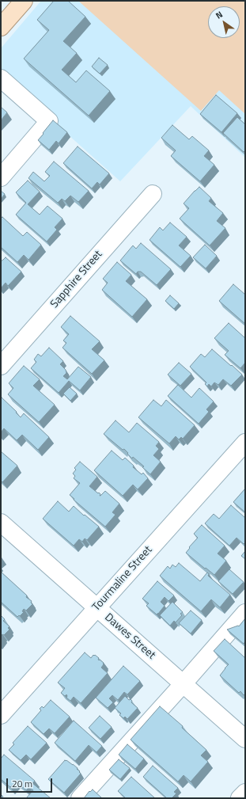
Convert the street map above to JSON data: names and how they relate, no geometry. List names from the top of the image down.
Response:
{
  "streets": {
    "street": ["Sapphire Street", "Tourmaline Street", "Dawes Street"]
  },
  "crossings": [
    ["Tourmaline Street", "Dawes Street"]
  ],
  "scale_bar": "20 m",
  "north": "top left"
}
